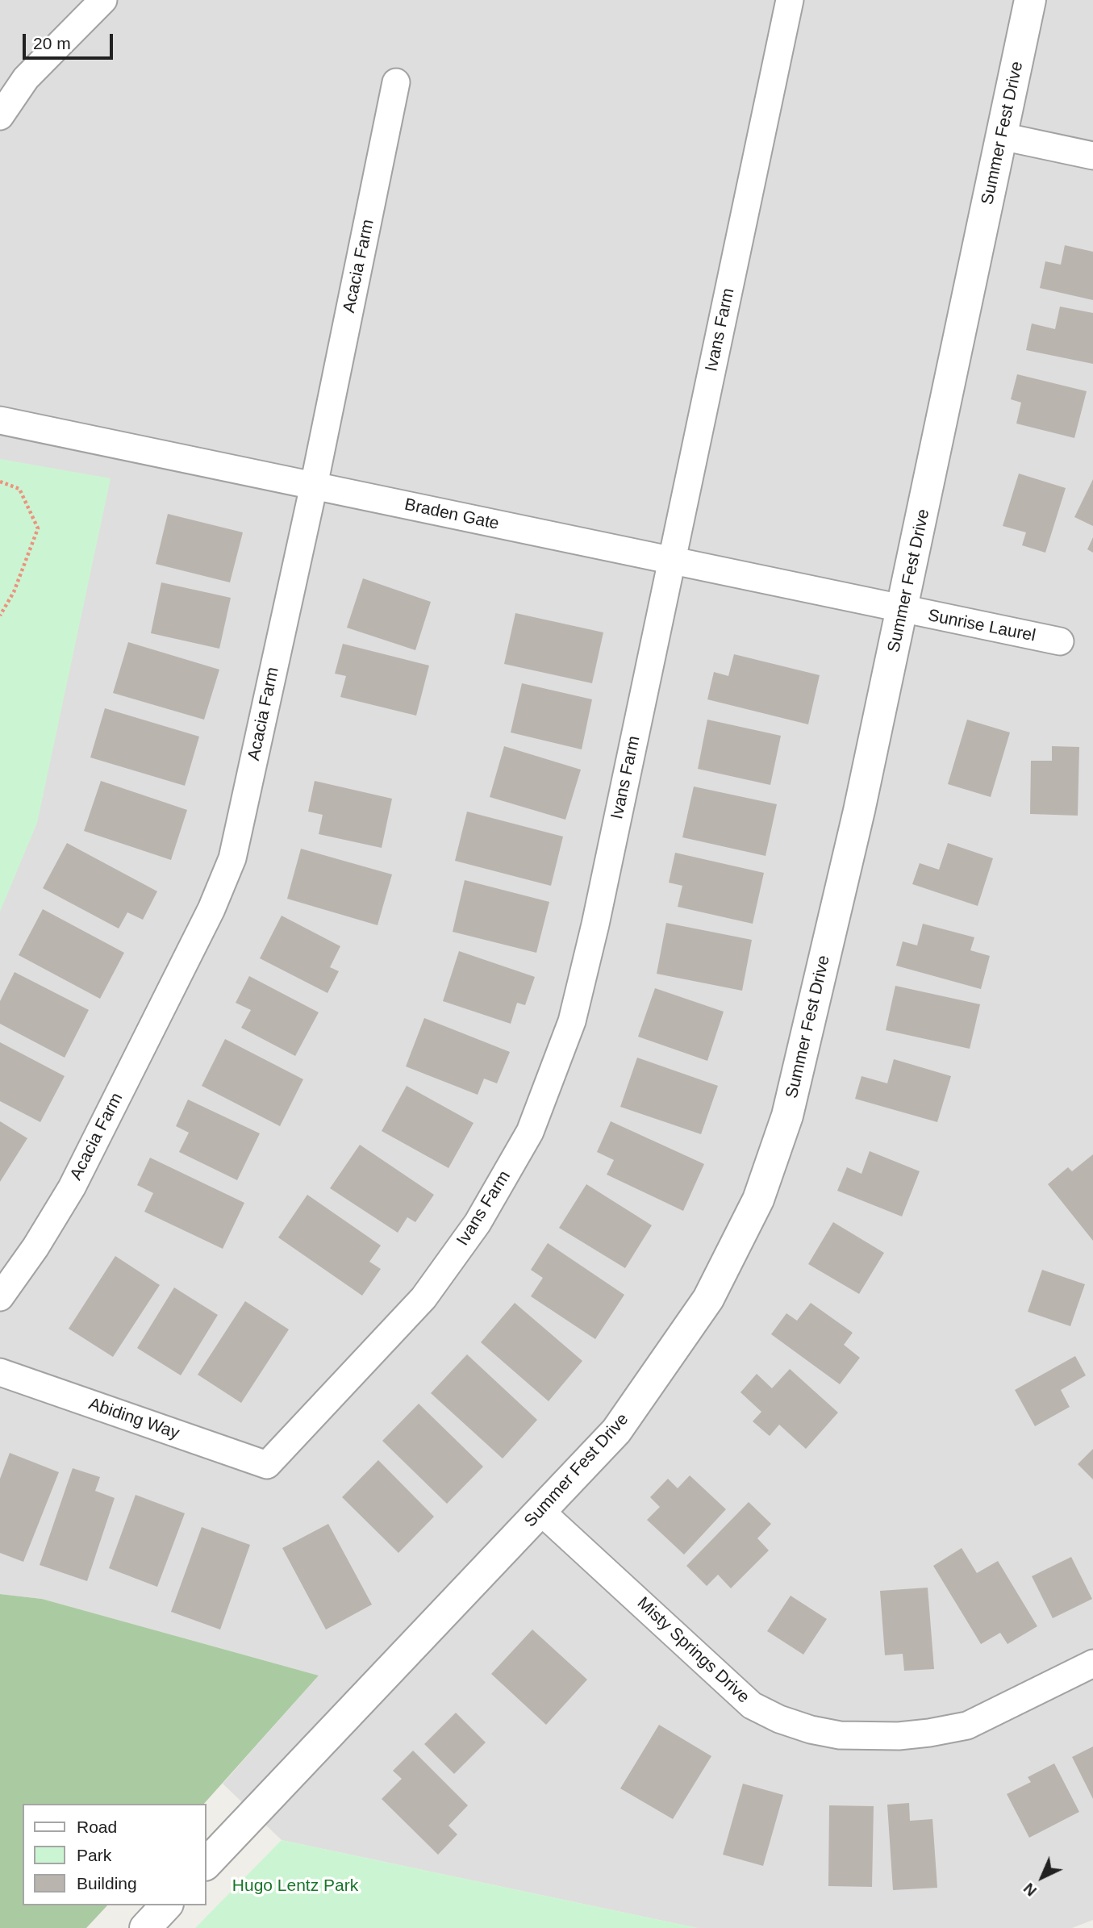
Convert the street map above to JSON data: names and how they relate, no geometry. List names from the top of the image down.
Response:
{
  "streets": {
    "street": [
      "Summer Fest Drive",
      "Acacia Farm",
      "Ivans Farm",
      "Braden Gate",
      "Sunrise Laurel",
      "Abiding Way",
      "Misty Springs Drive"
    ]
  },
  "crossings": [
    ["Summer Fest Drive", "Braden Gate"],
    ["Summer Fest Drive", "Sunrise Laurel"],
    ["Summer Fest Drive", "Misty Springs Drive"],
    ["Acacia Farm", "Braden Gate"],
    ["Ivans Farm", "Braden Gate"],
    ["Ivans Farm", "Abiding Way"],
    ["Braden Gate", "Sunrise Laurel"]
  ],
  "parks": ["Hugo Lentz Park"],
  "legend": ["Road", "Park", "Building"],
  "scale_bar": "20 m",
  "north": "bottom left"
}
